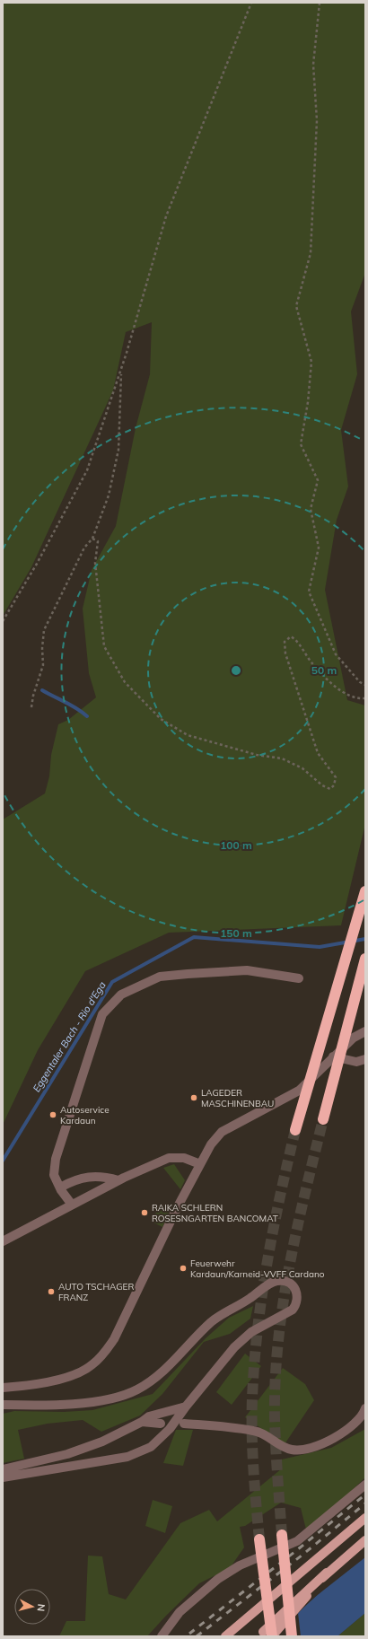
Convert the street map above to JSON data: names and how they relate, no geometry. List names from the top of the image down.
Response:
{
  "water": ["Eggentaler Bach - Rio d'Ega"],
  "places": [
    "LAGEDER MASCHINENBAU",
    "Autoservice Kardaun",
    "RAIKA SCHLERN ROSESNGARTEN BANCOMAT",
    "Feuerwehr Kardaun/Karneid-VVFF Cardano",
    "AUTO TSCHAGER FRANZ"
  ],
  "north": "right",
  "rings": ["50 m", "100 m", "150 m"]
}
